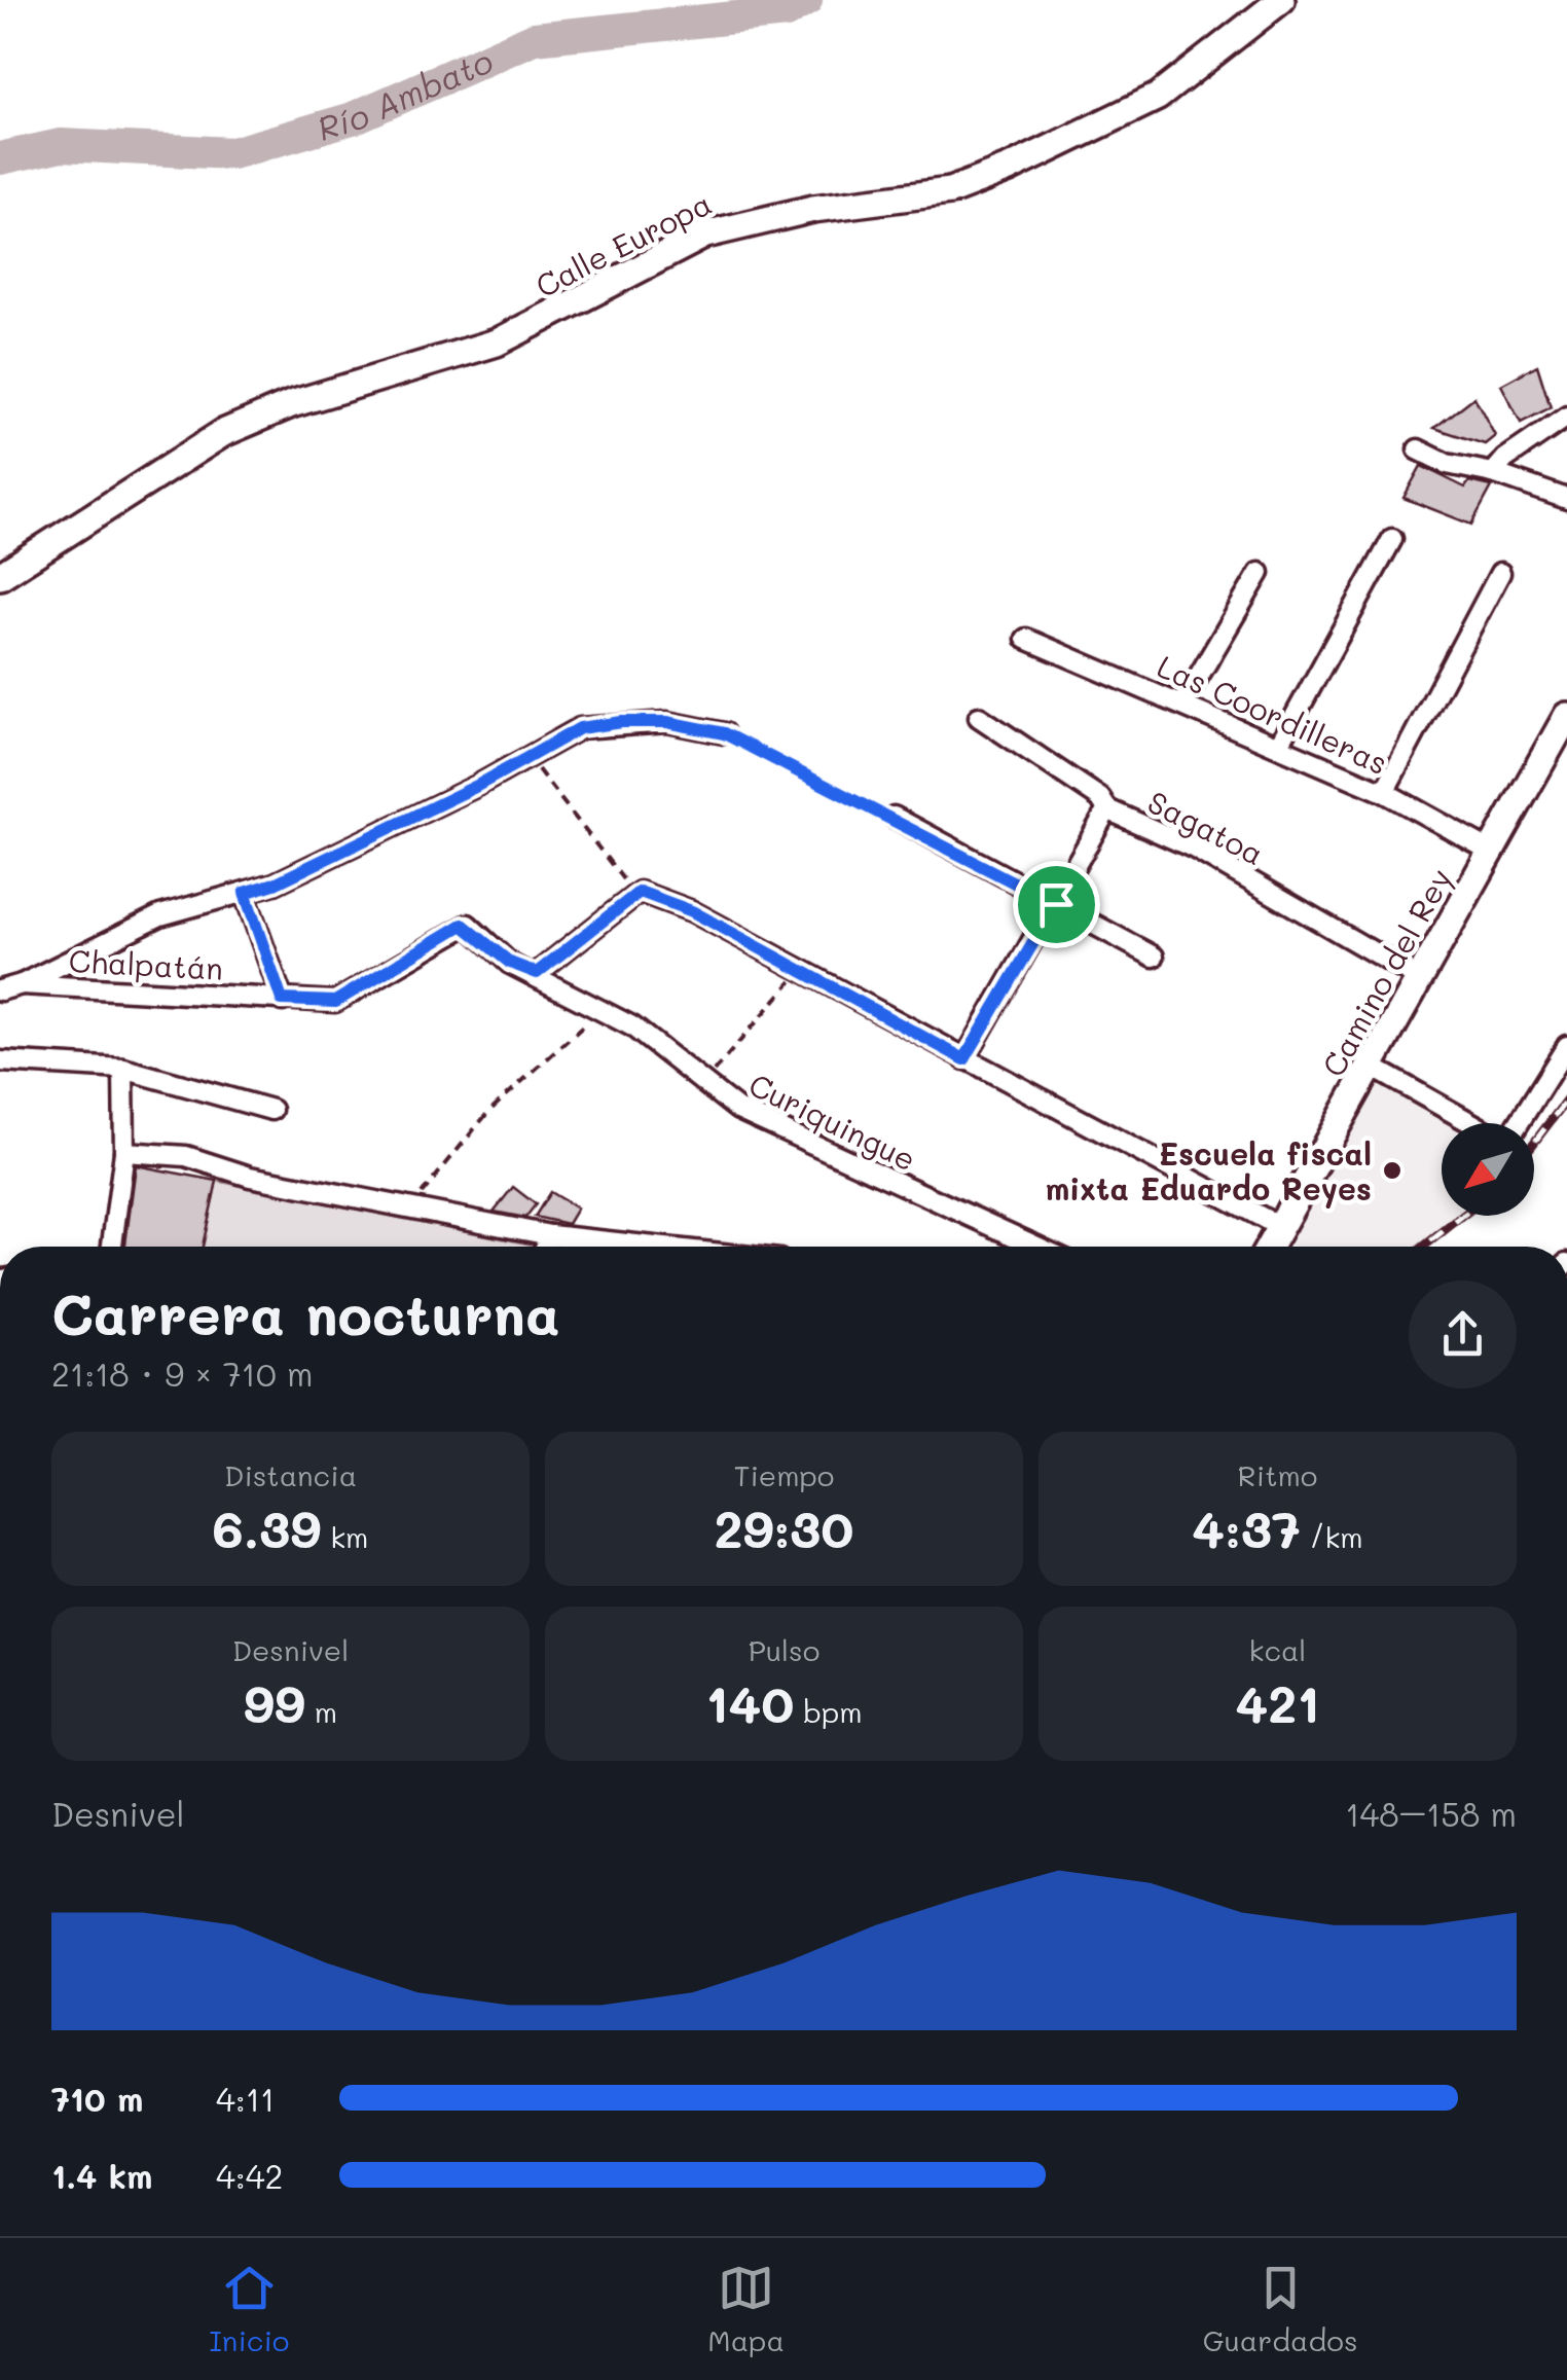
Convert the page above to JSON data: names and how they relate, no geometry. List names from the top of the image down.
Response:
{
  "streets": {
    "street": [
      "Calle Europa",
      "Las Coordilleras",
      "Sagatoa",
      "Chalpatán",
      "Camino del Rey",
      "Curiquingue"
    ]
  },
  "crossings": [
    ["Las Coordilleras", "Camino del Rey"],
    ["Sagatoa", "Camino del Rey"],
    ["Chalpatán", "Curiquingue"]
  ],
  "water": ["Río Ambato"],
  "places": ["Escuela fiscal mixta Eduardo Reyes"],
  "north": "bottom left",
  "page": {
    "heading": ["Carrera nocturna", "21:18 · 9 × 710 m"],
    "stats": [
      ["Distancia", "6.39 km"],
      ["Tiempo", "29:30"],
      ["Ritmo", "4:37 /km"],
      ["Desnivel", "99 m"],
      ["Pulso", "140 bpm"],
      ["kcal", "421"]
    ],
    "chart": ["Desnivel", "148–158 m"],
    "list": [
      {
        "name": "710 m",
        "note": "4:11"
      },
      {
        "name": "1.4 km",
        "note": "4:42"
      }
    ],
    "tabs": ["Inicio", "Mapa", "Guardados"]
  }
}
